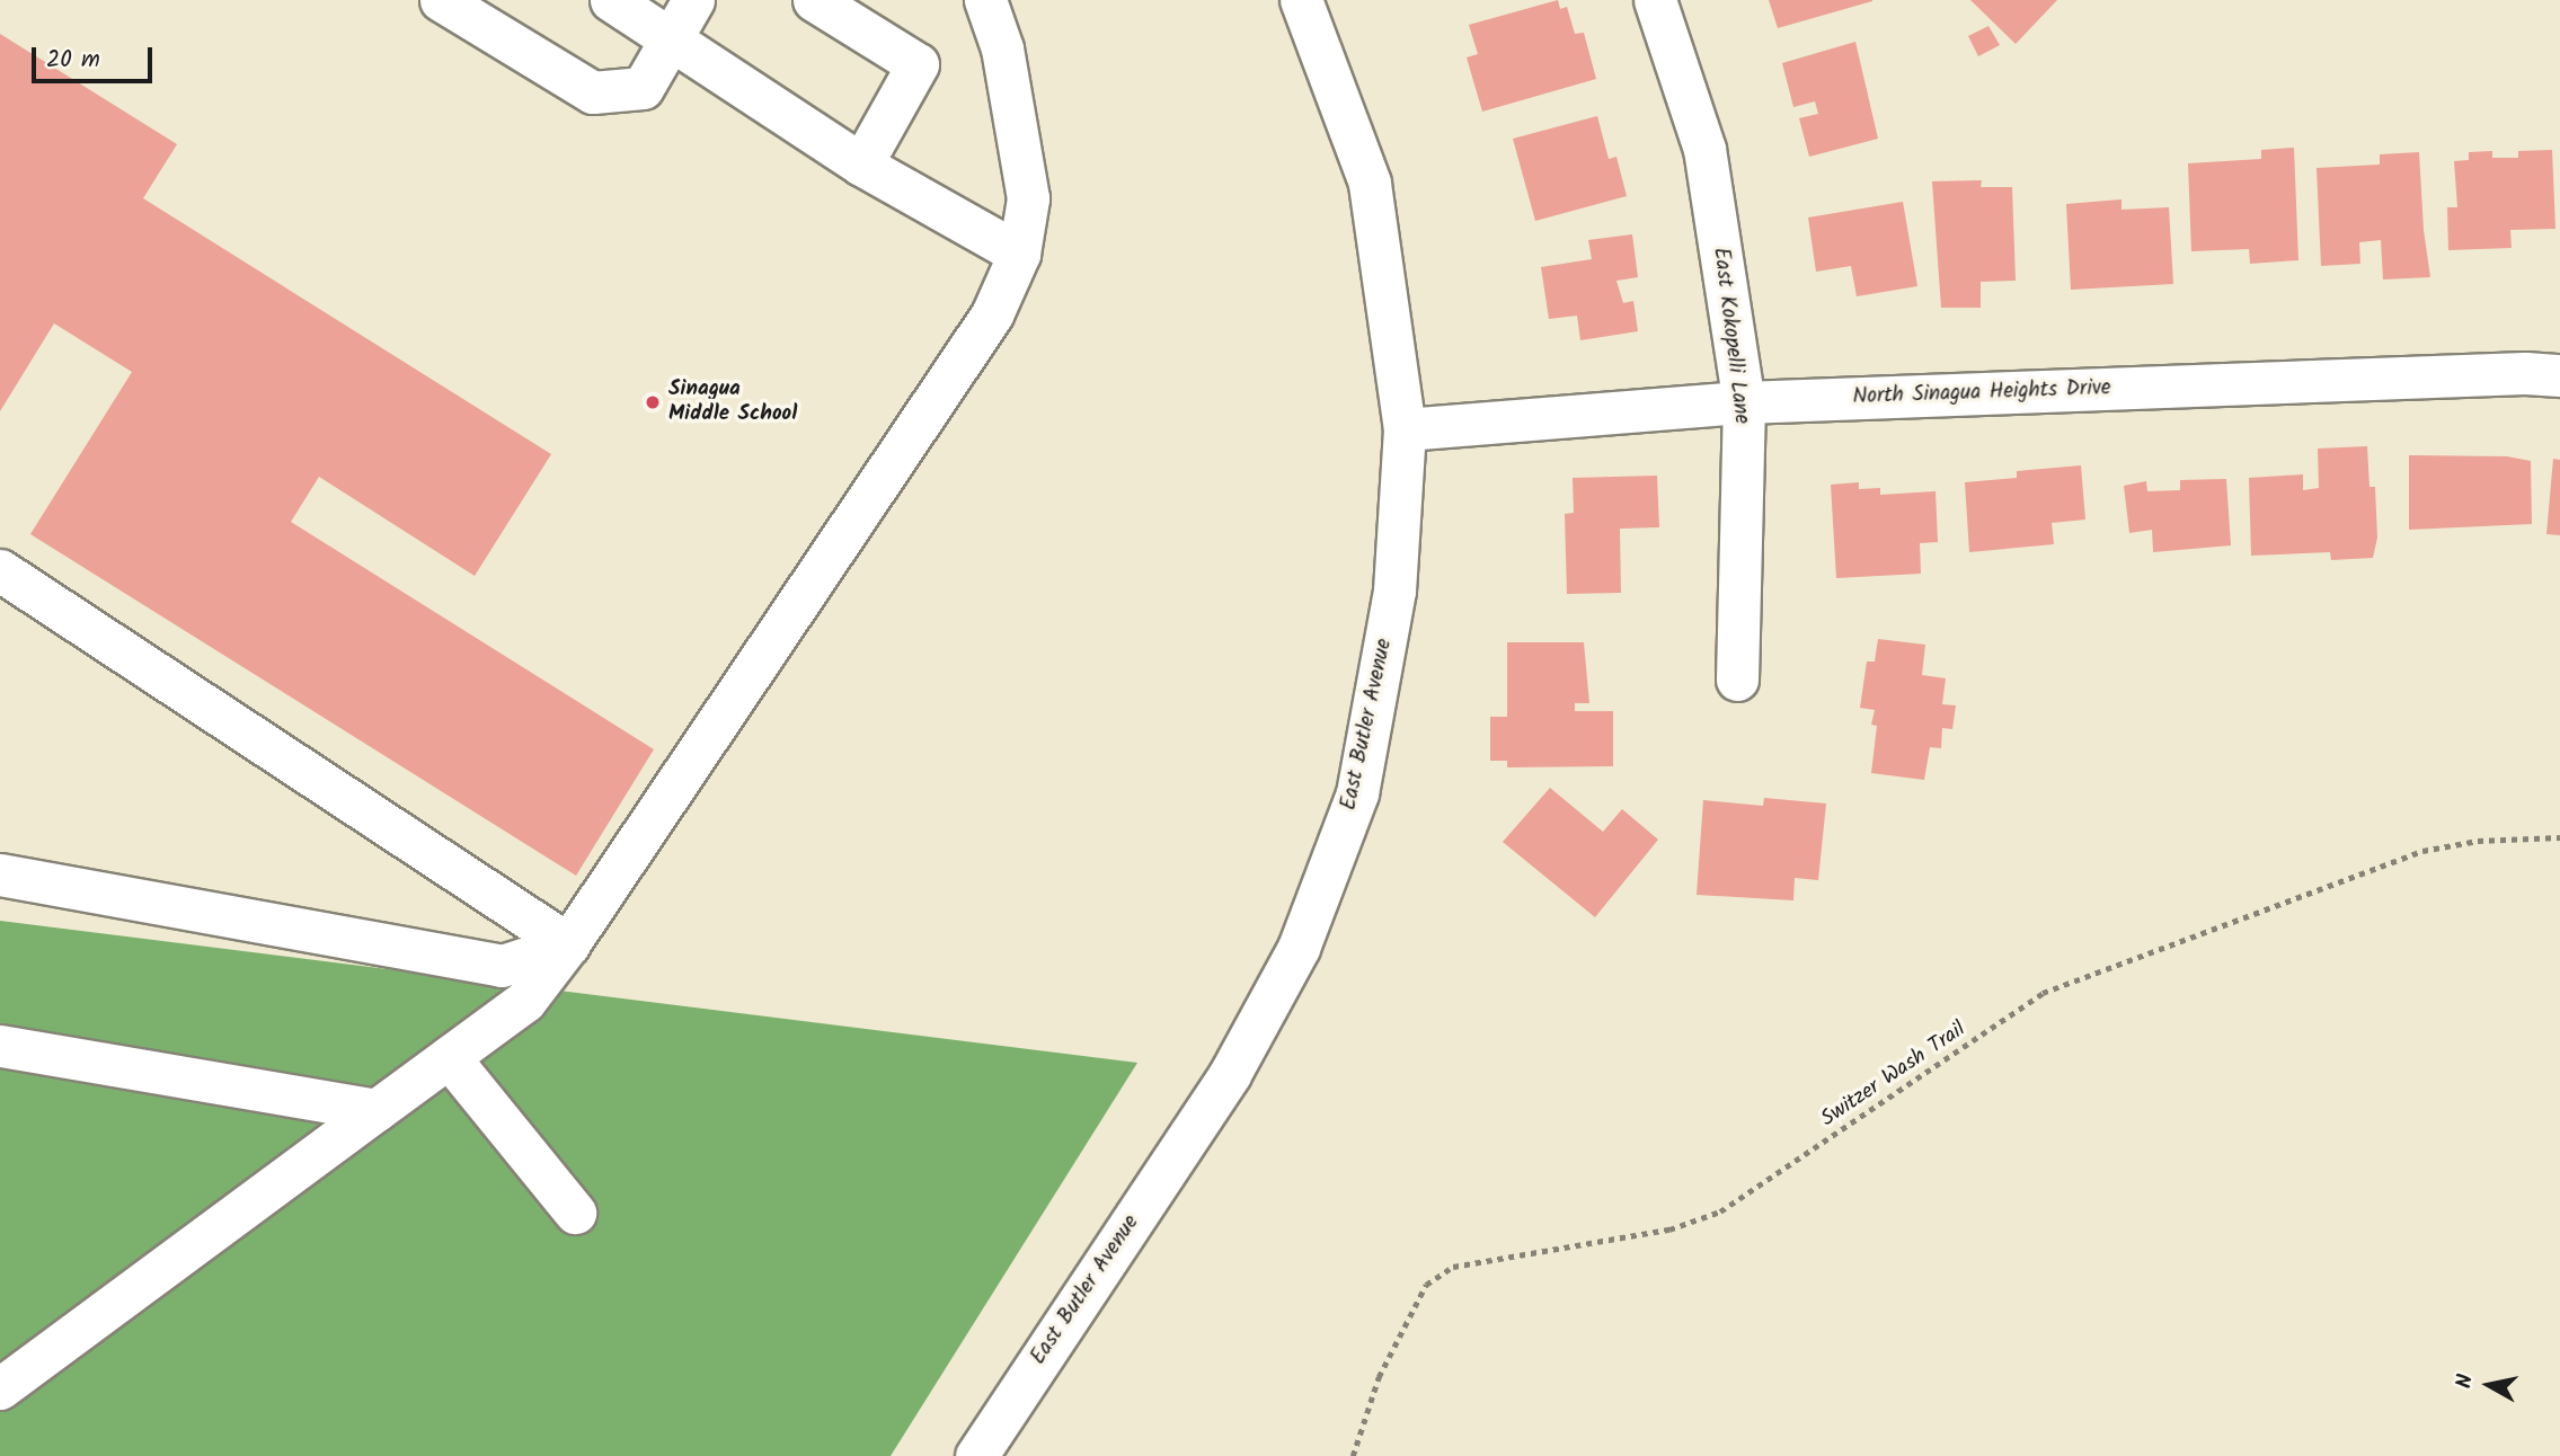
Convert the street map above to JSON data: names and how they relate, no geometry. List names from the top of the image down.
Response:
{
  "streets": {
    "street": ["East Kokopelli Lane", "North Sinagua Heights Drive", "East Butler Avenue"],
    "path": ["Switzer Wash Trail"]
  },
  "crossings": [
    ["East Kokopelli Lane", "North Sinagua Heights Drive"],
    ["North Sinagua Heights Drive", "East Butler Avenue"]
  ],
  "places": ["Sinagua Middle School"],
  "scale_bar": "20 m",
  "north": "left"
}
